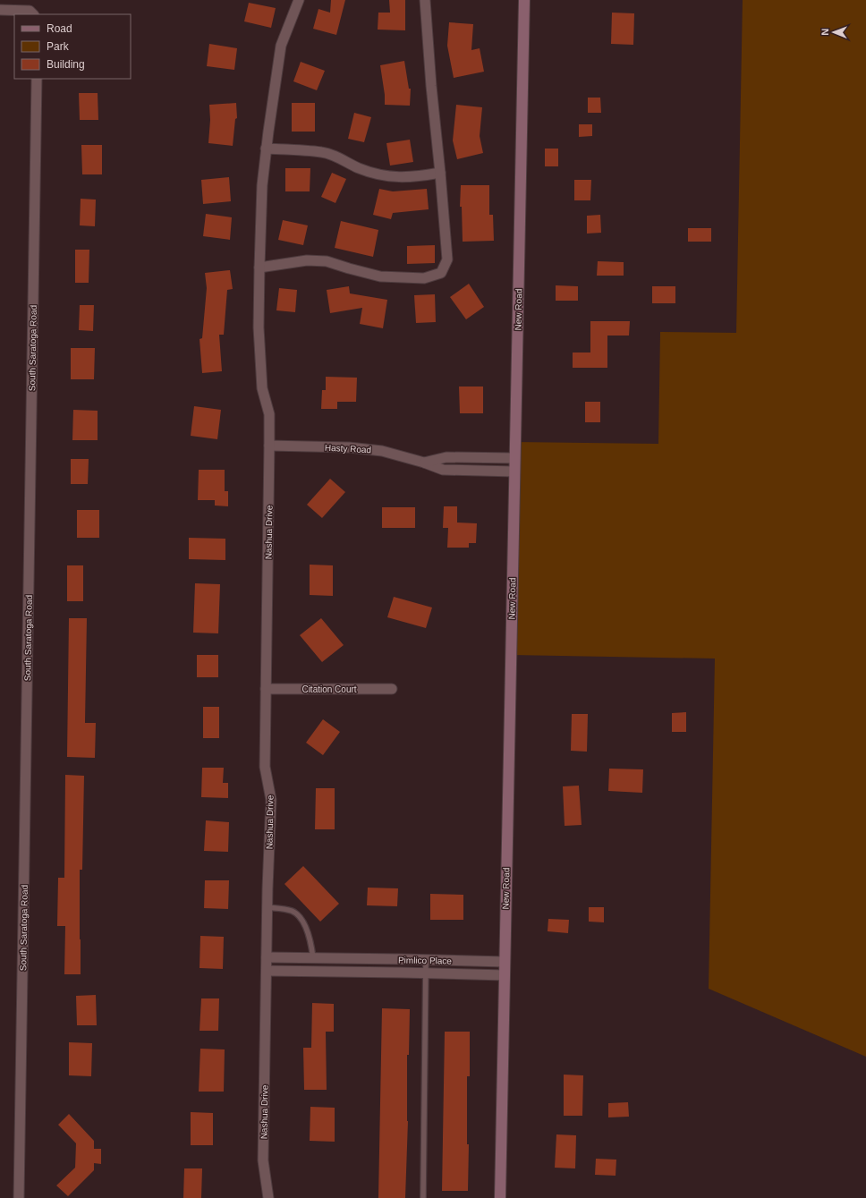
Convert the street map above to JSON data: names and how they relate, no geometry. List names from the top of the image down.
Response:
{
  "streets": {
    "street": [
      "New Road",
      "South Saratoga Road",
      "Hasty Road",
      "Nashua Drive",
      "Citation Court",
      "Pimlico Place"
    ]
  },
  "crossings": [
    ["New Road", "Hasty Road"],
    ["New Road", "Pimlico Place"],
    ["Hasty Road", "Nashua Drive"],
    ["Nashua Drive", "Citation Court"],
    ["Nashua Drive", "Pimlico Place"]
  ],
  "legend": ["Road", "Park", "Building"],
  "north": "left"
}
